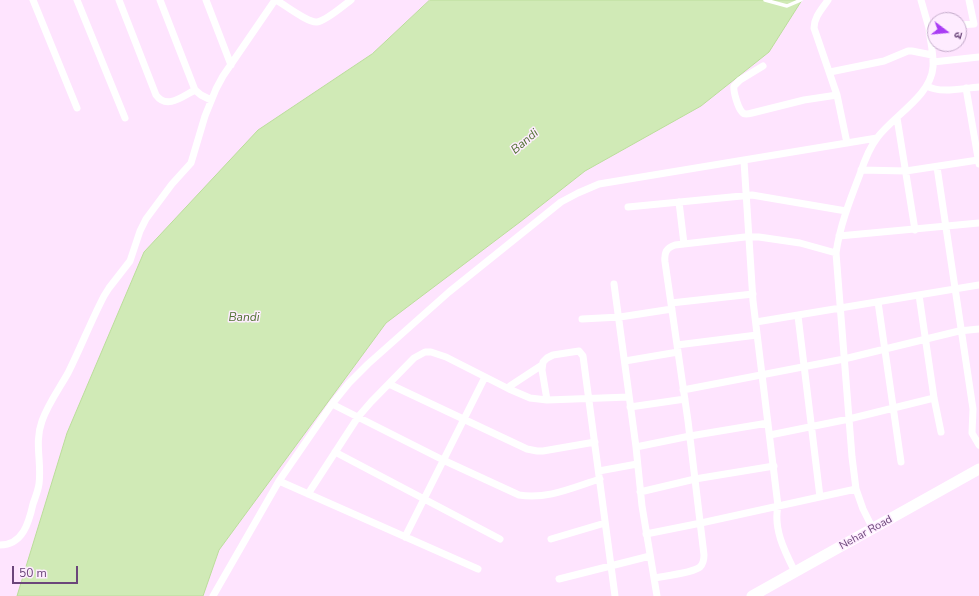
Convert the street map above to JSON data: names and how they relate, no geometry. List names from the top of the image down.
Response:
{
  "streets": {
    "street": ["Nehar Road"]
  },
  "water": ["Bandi"],
  "scale_bar": "50 m",
  "north": "right"
}
